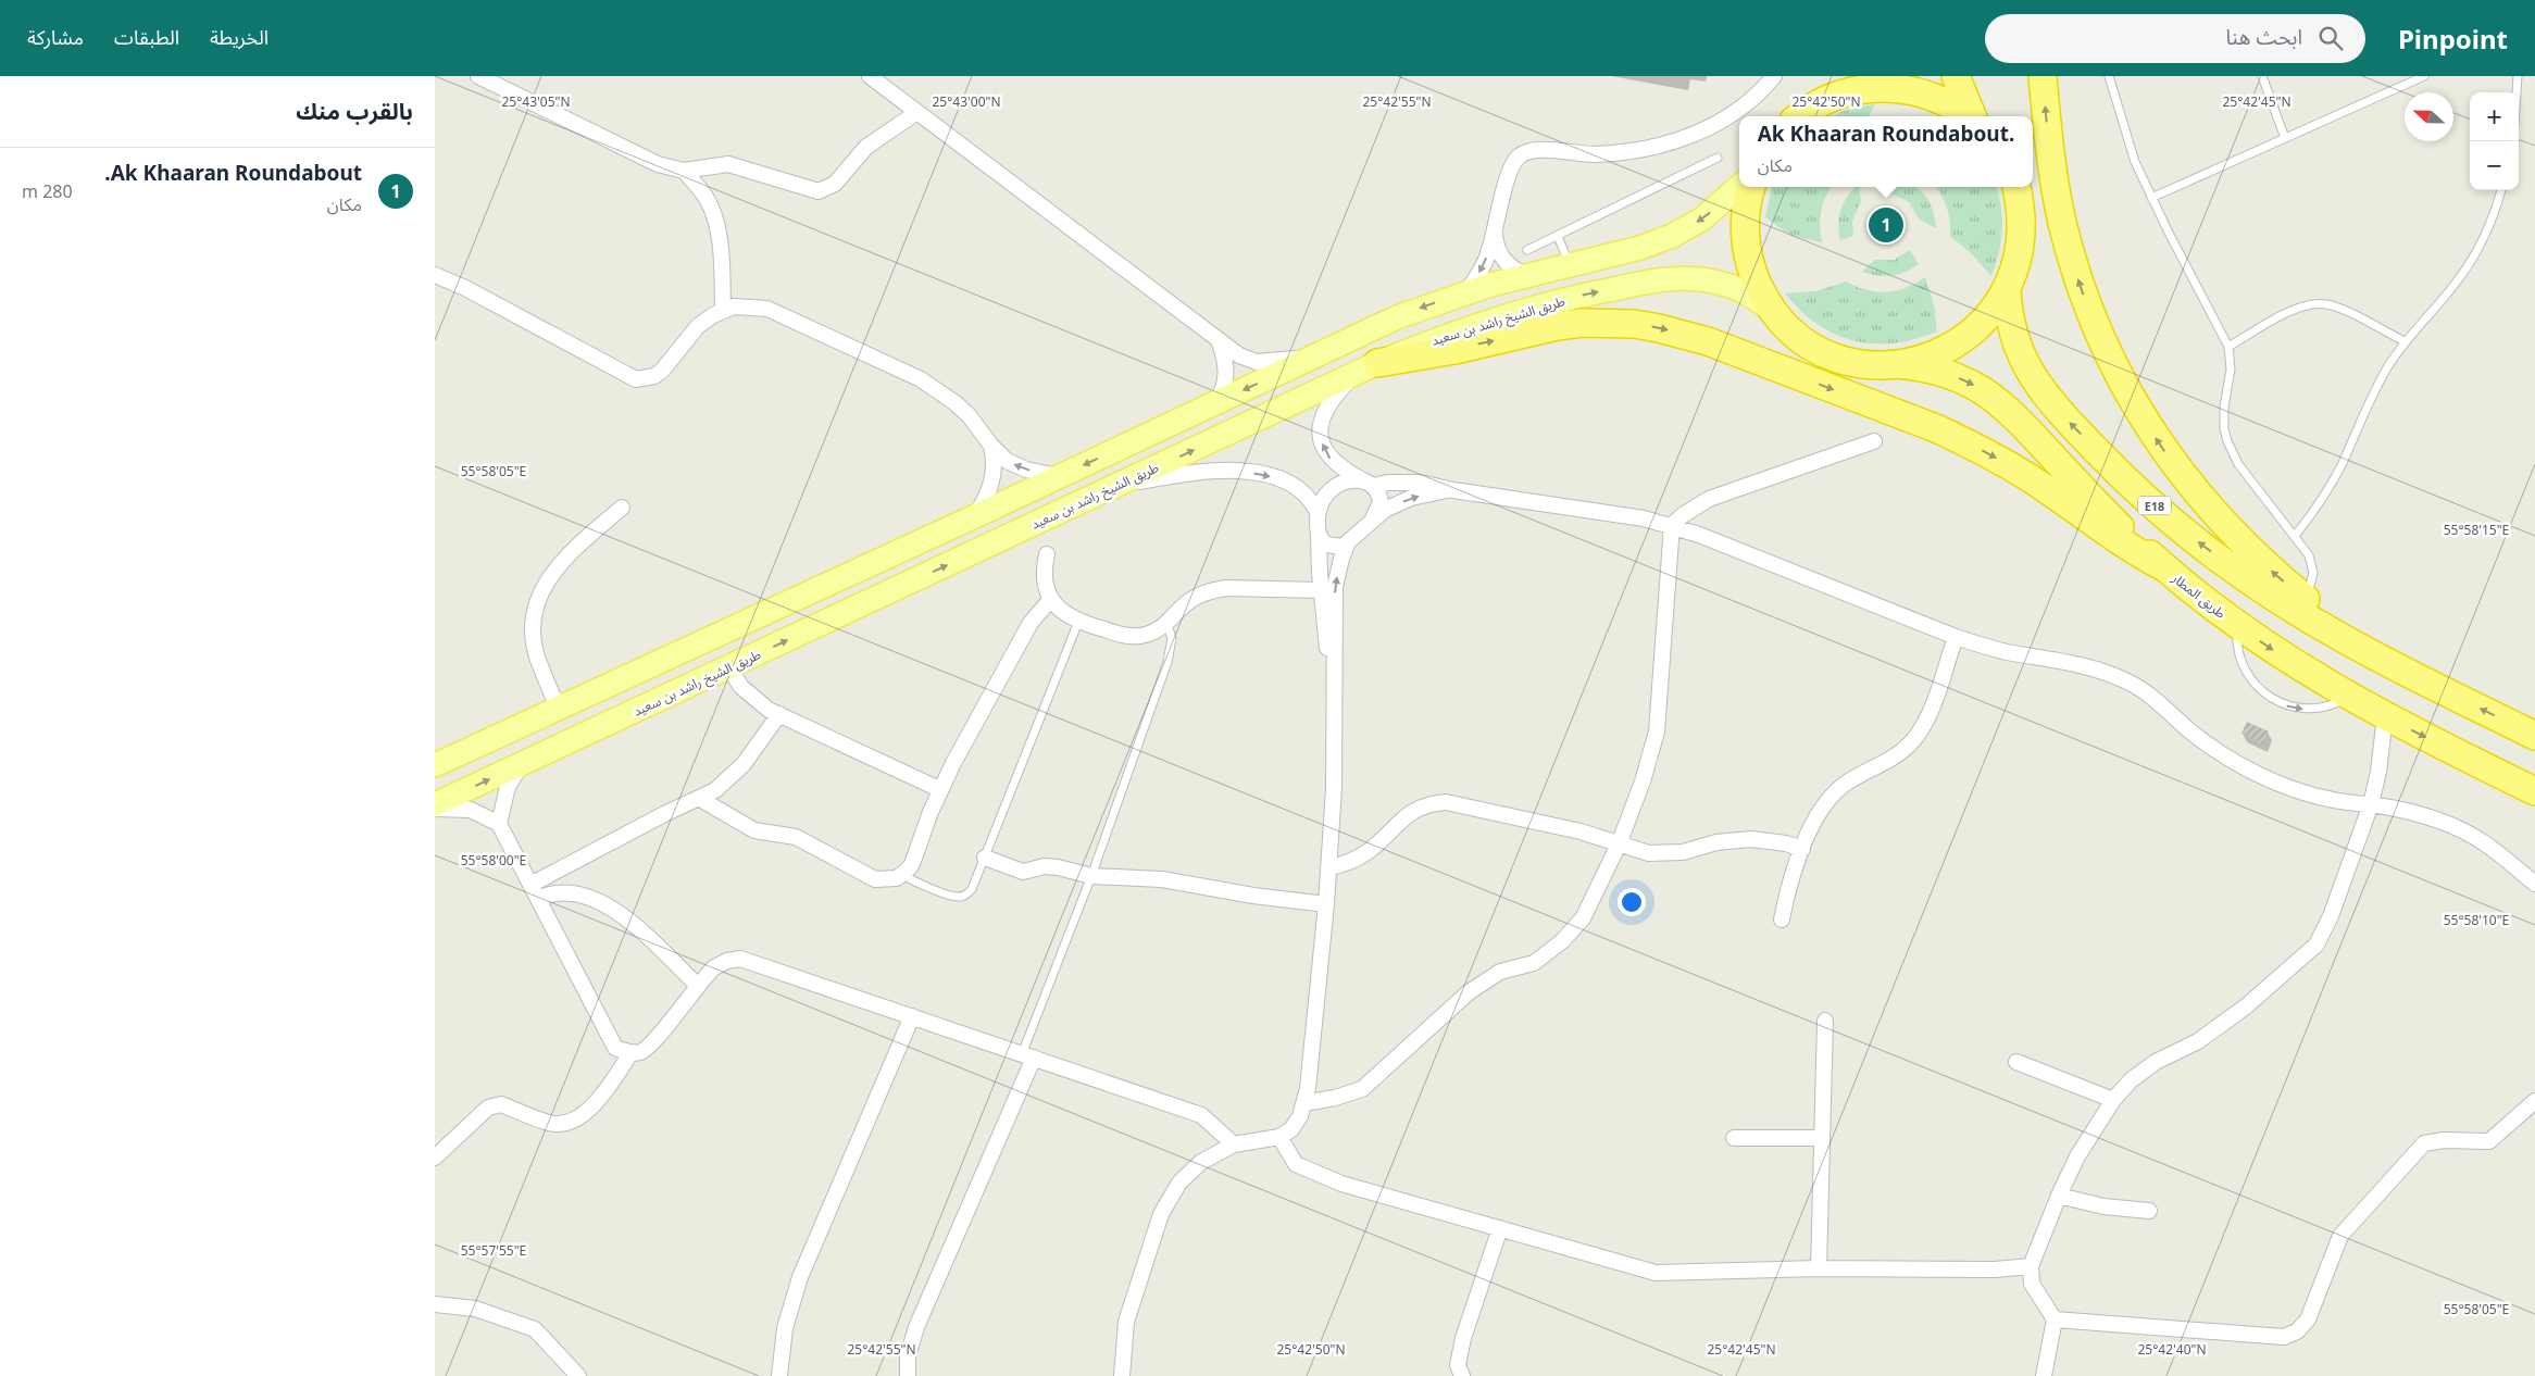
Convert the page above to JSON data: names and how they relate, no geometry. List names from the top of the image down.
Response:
{
  "streets": {
    "highway": ["E18", "طريق المطار"],
    "main road": ["طريق الشيخ راشد بن سعيد"]
  },
  "north": "left",
  "page": {
    "header": "Pinpoint",
    "search": "ابحث هنا",
    "nav": ["الخريطة", "الطبقات", "مشاركة"],
    "heading": "بالقرب منك",
    "map_buttons": ["+", "−"],
    "popup": ["Ak Khaaran Roundabout.", "مكان"],
    "list": [
      {
        "mark": "1",
        "name": "Ak Khaaran Roundabout.",
        "note": "مكان",
        "value": "280 m"
      }
    ],
    "pins": "1"
  },
  "coordinates": [
    "25°43'05\"N",
    "25°43'00\"N",
    "25°42'55\"N",
    "25°42'50\"N",
    "25°42'45\"N",
    "55°58'05\"E",
    "55°58'15\"E",
    "55°58'00\"E",
    "55°58'10\"E",
    "55°57'55\"E",
    "25°42'40\"N"
  ]
}
